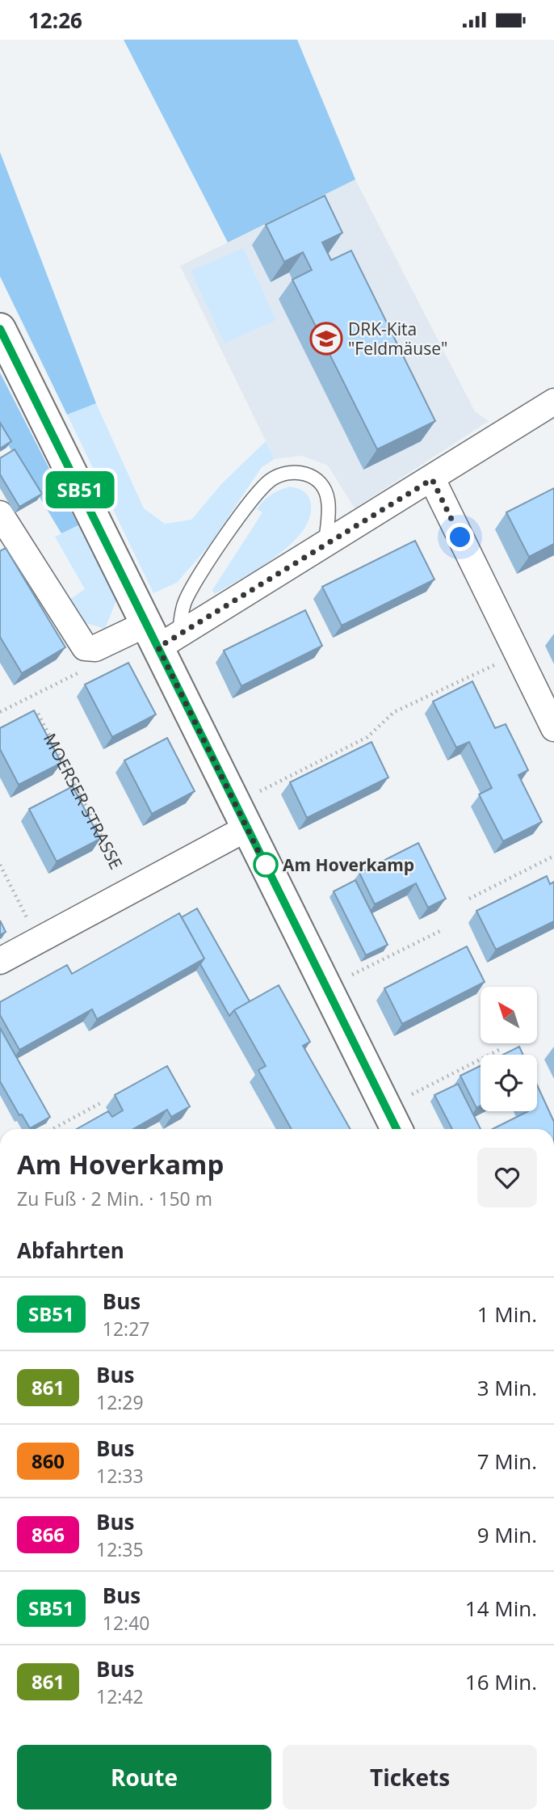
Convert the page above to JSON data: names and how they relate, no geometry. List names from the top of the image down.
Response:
{
  "streets": {
    "street": ["MOERSER STRASSE"]
  },
  "places": {
    "school or university": ["DRK-Kita \"Feldmäuse\""],
    "other": ["Am Hoverkamp"]
  },
  "lines": ["bus line SB51"],
  "north": "top left",
  "page": {
    "status": "12:26",
    "on_map": "SB51",
    "heading": [
      ["Am Hoverkamp", "Zu Fuß · 2 Min. · 150 m"],
      "Abfahrten"
    ],
    "list": [
      {
        "mark": "SB51",
        "name": "Bus",
        "note": "12:27",
        "value": "1 Min."
      },
      {
        "mark": "861",
        "name": "Bus",
        "note": "12:29",
        "value": "3 Min."
      },
      {
        "mark": "860",
        "name": "Bus",
        "note": "12:33",
        "value": "7 Min."
      },
      {
        "mark": "866",
        "name": "Bus",
        "note": "12:35",
        "value": "9 Min."
      },
      {
        "mark": "SB51",
        "name": "Bus",
        "note": "12:40",
        "value": "14 Min."
      },
      {
        "mark": "861",
        "name": "Bus",
        "note": "12:42",
        "value": "16 Min."
      }
    ],
    "buttons": ["Route", "Tickets"]
  }
}
